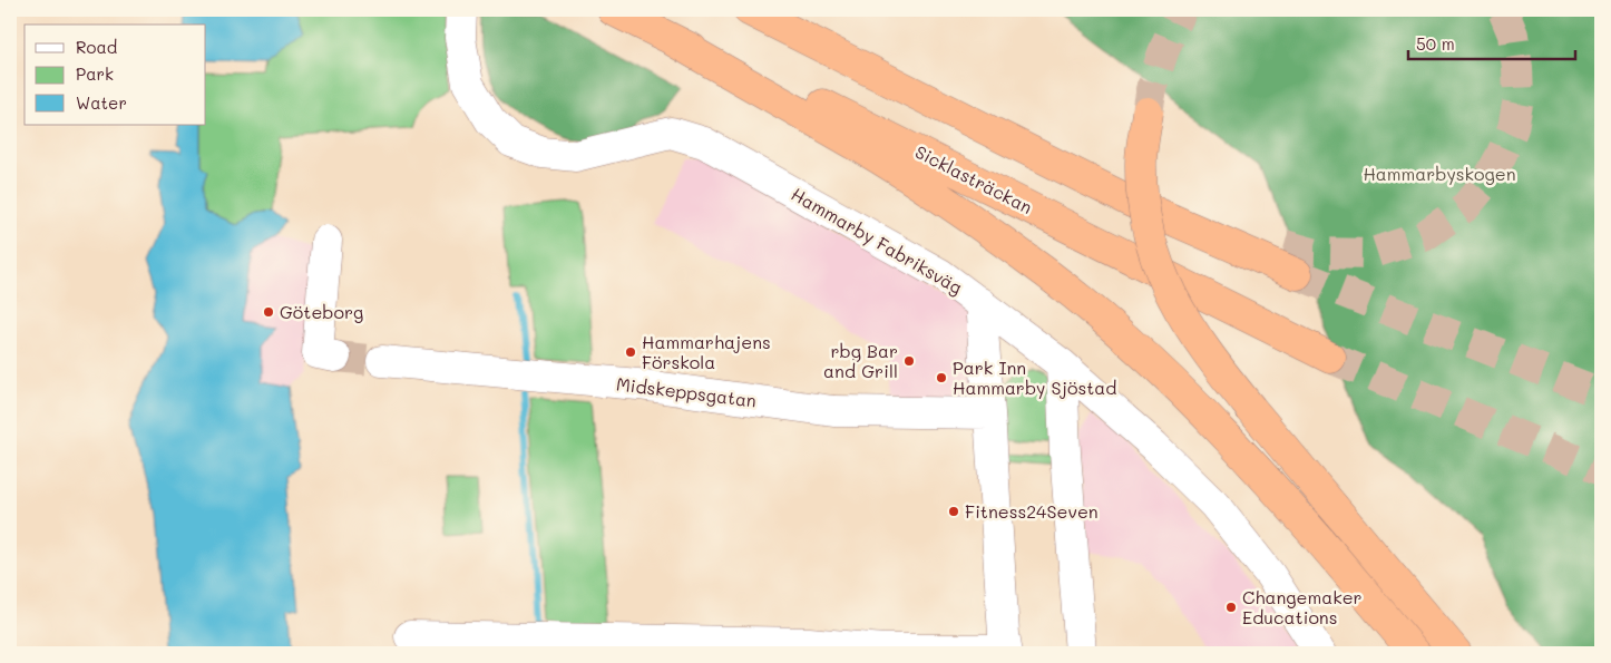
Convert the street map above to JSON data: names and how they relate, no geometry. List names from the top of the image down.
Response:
{
  "streets": {
    "highway": ["Sicklasträckan"],
    "street": ["Hammarby Fabriksväg", "Midskeppsgatan"]
  },
  "parks": ["Hammarbyskogen"],
  "places": [
    "Göteborg",
    "Hammarhajens Förskola",
    "rbg Bar and Grill",
    "Park Inn Hammarby Sjöstad",
    "Fitness24Seven",
    "Changemaker Educations"
  ],
  "legend": ["Road", "Park", "Water"],
  "scale_bar": "50 m"
}
